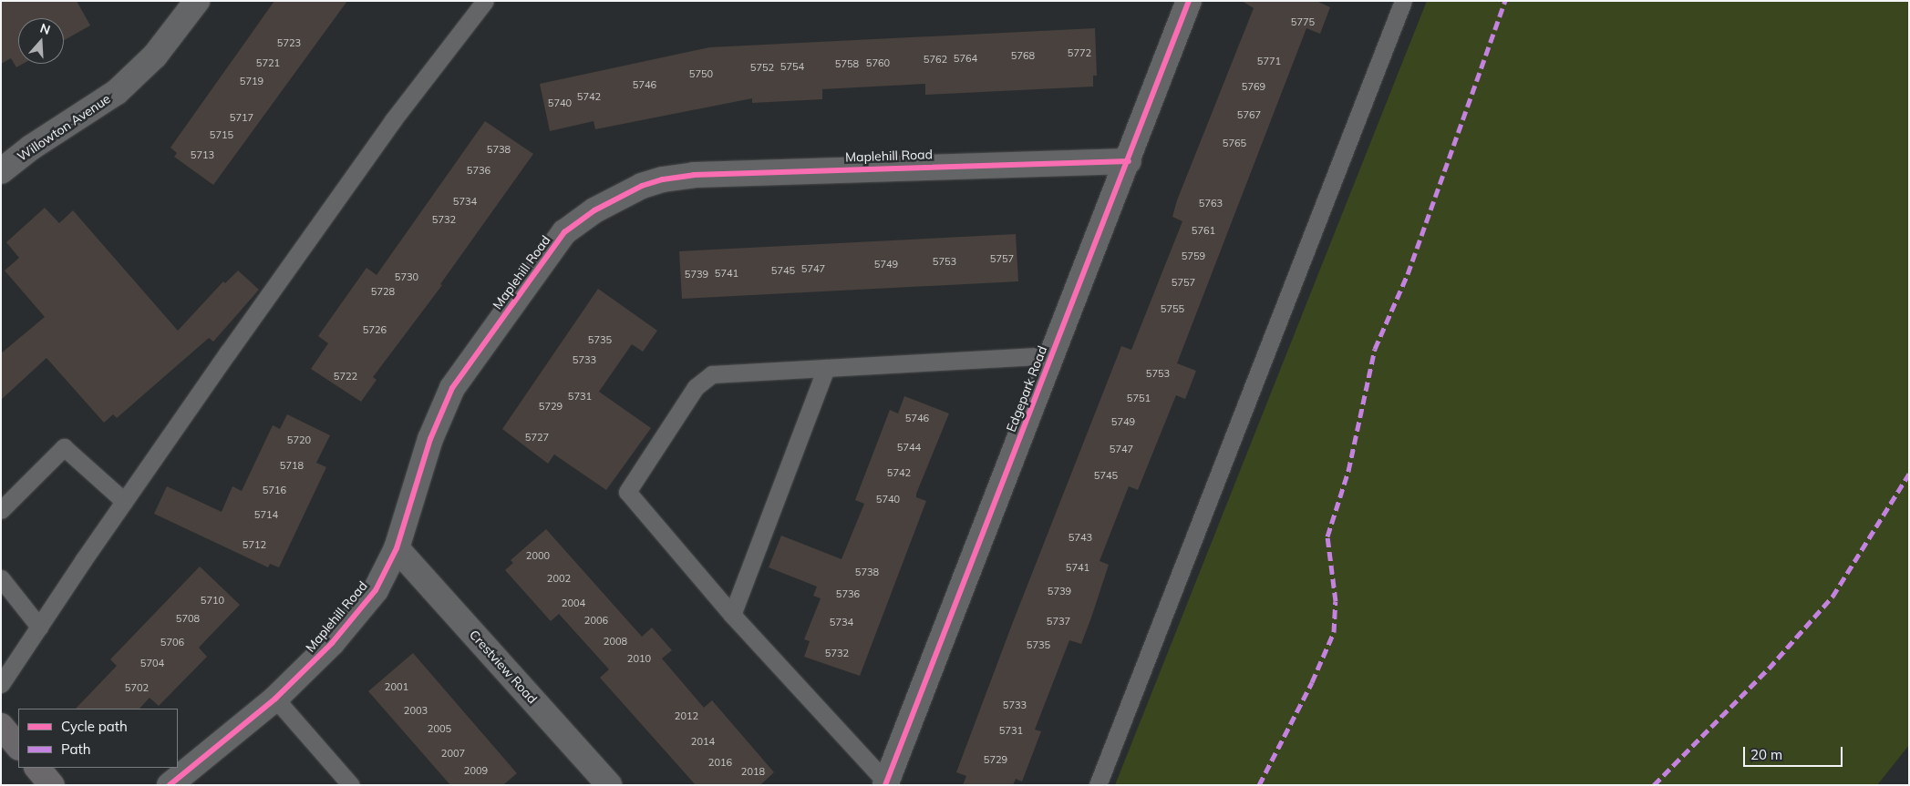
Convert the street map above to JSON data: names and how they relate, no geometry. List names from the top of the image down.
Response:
{
  "streets": {
    "street": [
      "Willowton Avenue",
      "Maplehill Road",
      "Edgepark Road",
      "Crestview Road"
    ]
  },
  "crossings": [
    ["Maplehill Road", "Edgepark Road"],
    ["Maplehill Road", "Crestview Road"]
  ],
  "house_numbers": [
    "5775",
    "5723",
    "5772",
    "5768",
    "5764",
    "5762",
    "5771",
    "5721",
    "5760",
    "5758",
    "5754",
    "5752",
    "5750",
    "5719",
    "5746",
    "5769",
    "5742",
    "5740",
    "5767",
    "5717",
    "5715",
    "5765",
    "5738",
    "5713",
    "5736",
    "5734",
    "5763",
    "5732",
    "5761",
    "5759",
    "5757",
    "5753",
    "5749",
    "5747",
    "5745",
    "5741",
    "5739",
    "5730",
    "5757",
    "5728",
    "5755",
    "5726",
    "5735",
    "5733",
    "5753",
    "5722",
    "5731",
    "5751",
    "5729",
    "5746",
    "5749",
    "5727",
    "5720",
    "5744",
    "5747",
    "5718",
    "5742",
    "5745",
    "5716",
    "5740",
    "5714",
    "5743",
    "5712",
    "2000",
    "5741",
    "5738",
    "2002",
    "5739",
    "5736",
    "5710",
    "2004",
    "5708",
    "2006",
    "5737",
    "5734",
    "2008",
    "5706",
    "5735",
    "5732",
    "2010",
    "5704",
    "2001",
    "5702",
    "5733",
    "2003",
    "2012",
    "2005",
    "5731",
    "2014",
    "2007",
    "5729",
    "2016",
    "2009",
    "2018"
  ],
  "legend": ["Cycle path", "Path"],
  "scale_bar": "20 m",
  "north": "top"
}
